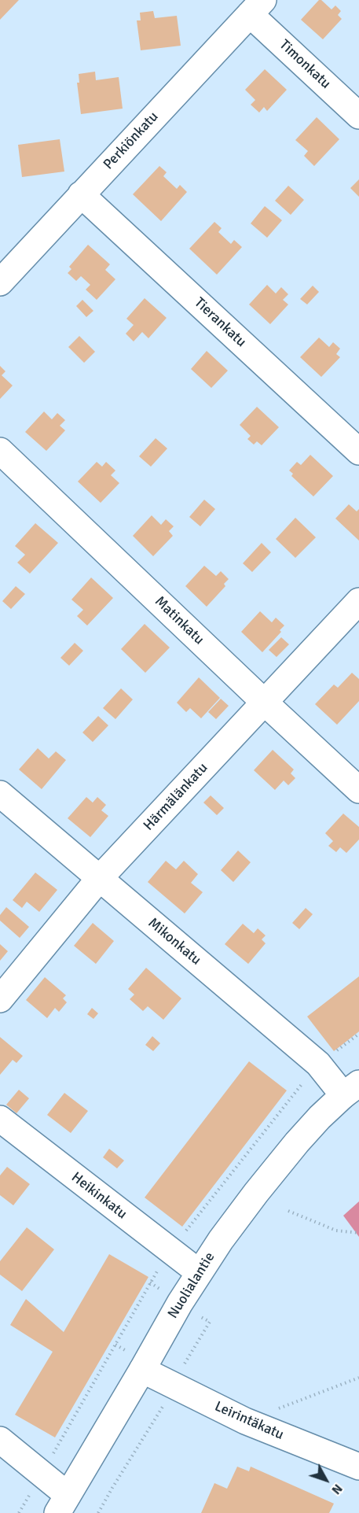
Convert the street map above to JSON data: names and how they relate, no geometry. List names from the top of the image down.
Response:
{
  "streets": {
    "street": [
      "Timonkatu",
      "Perkiönkatu",
      "Tierankatu",
      "Matinkatu",
      "Härmälänkatu",
      "Mikonkatu",
      "Heikinkatu",
      "Nuolialantie",
      "Leirintäkatu"
    ]
  },
  "crossings": [
    ["Timonkatu", "Perkiönkatu"],
    ["Perkiönkatu", "Tierankatu"],
    ["Matinkatu", "Härmälänkatu"],
    ["Härmälänkatu", "Mikonkatu"],
    ["Mikonkatu", "Nuolialantie"],
    ["Heikinkatu", "Nuolialantie"],
    ["Nuolialantie", "Leirintäkatu"]
  ],
  "north": "bottom right"
}
